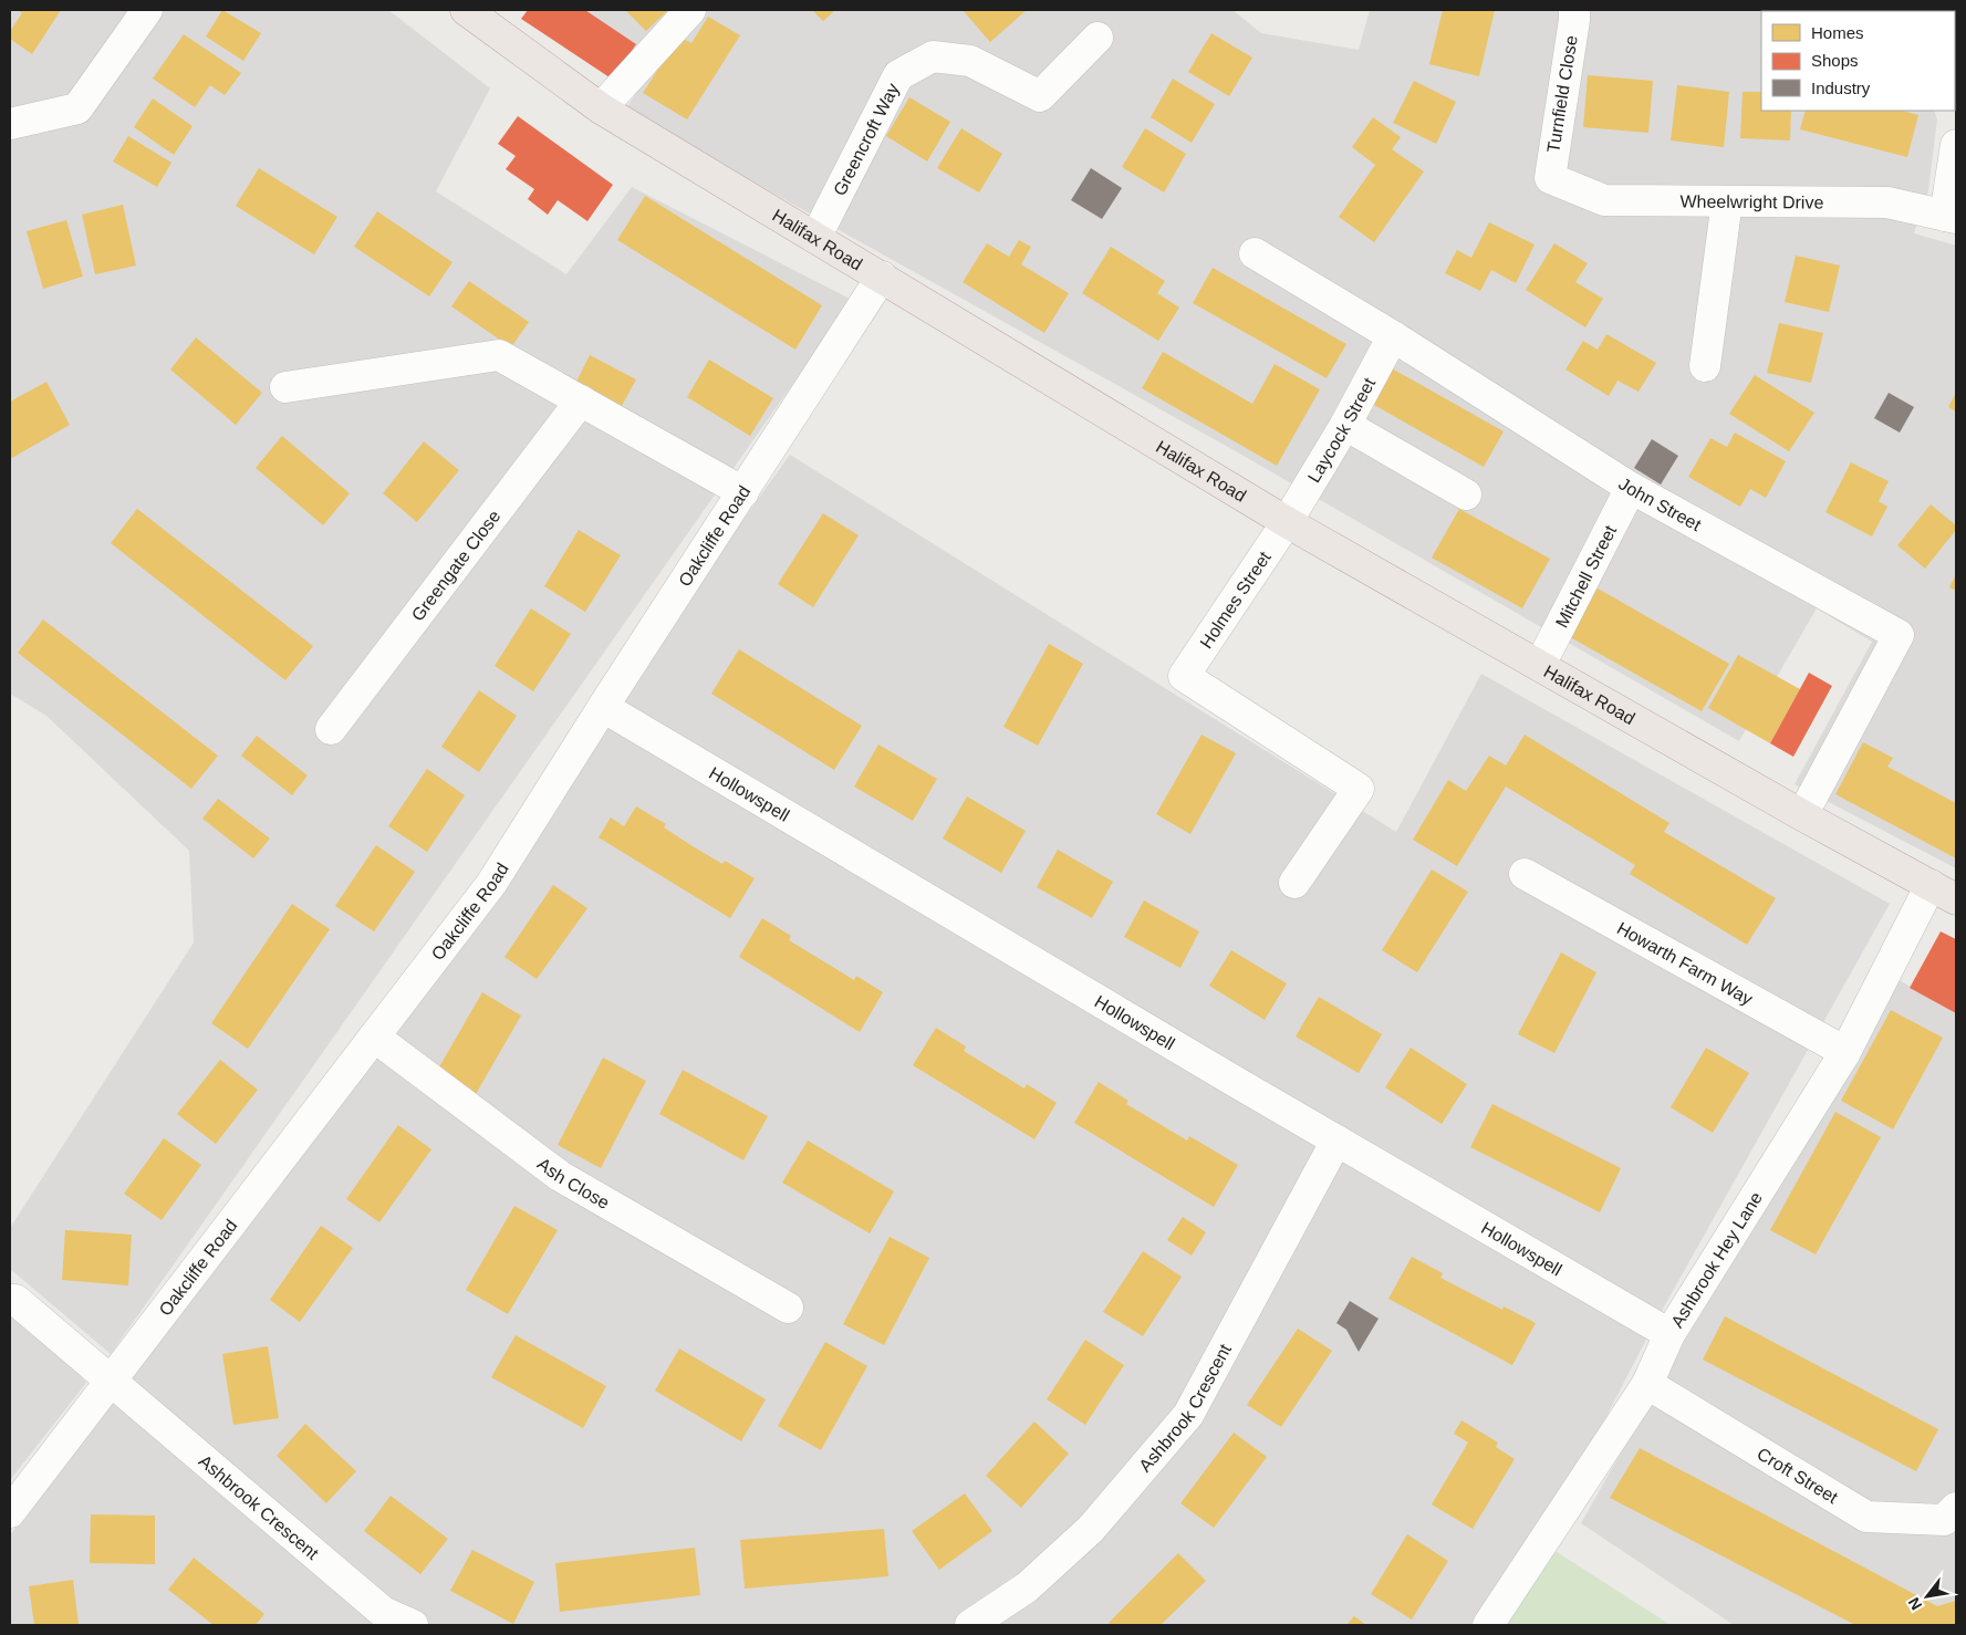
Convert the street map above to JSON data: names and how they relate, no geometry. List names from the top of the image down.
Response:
{
  "streets": {
    "highway": ["Halifax Road"],
    "street": [
      "Turnfield Close",
      "Greencroft Way",
      "Wheelwright Drive",
      "Laycock Street",
      "John Street",
      "Oakcliffe Road",
      "Greengate Close",
      "Mitchell Street",
      "Holmes Street",
      "Hollowspell",
      "Howarth Farm Way",
      "Ash Close",
      "Ashbrook Hey Lane",
      "Ashbrook Crescent",
      "Croft Street"
    ]
  },
  "crossings": [
    ["Turnfield Close", "Wheelwright Drive"],
    ["Greencroft Way", "Halifax Road"],
    ["Halifax Road", "Laycock Street"],
    ["Halifax Road", "John Street"],
    ["Halifax Road", "Oakcliffe Road"],
    ["Halifax Road", "Mitchell Street"],
    ["Halifax Road", "Holmes Street"],
    ["Halifax Road", "Ashbrook Hey Lane"],
    ["Laycock Street", "John Street"],
    ["Laycock Street", "Holmes Street"],
    ["John Street", "Mitchell Street"],
    ["Oakcliffe Road", "Hollowspell"],
    ["Oakcliffe Road", "Ash Close"],
    ["Oakcliffe Road", "Ashbrook Crescent"],
    ["Hollowspell", "Ashbrook Hey Lane"],
    ["Hollowspell", "Ashbrook Crescent"],
    ["Howarth Farm Way", "Ashbrook Hey Lane"],
    ["Ashbrook Hey Lane", "Croft Street"]
  ],
  "legend": ["Homes", "Shops", "Industry"],
  "north": "bottom left"
}
